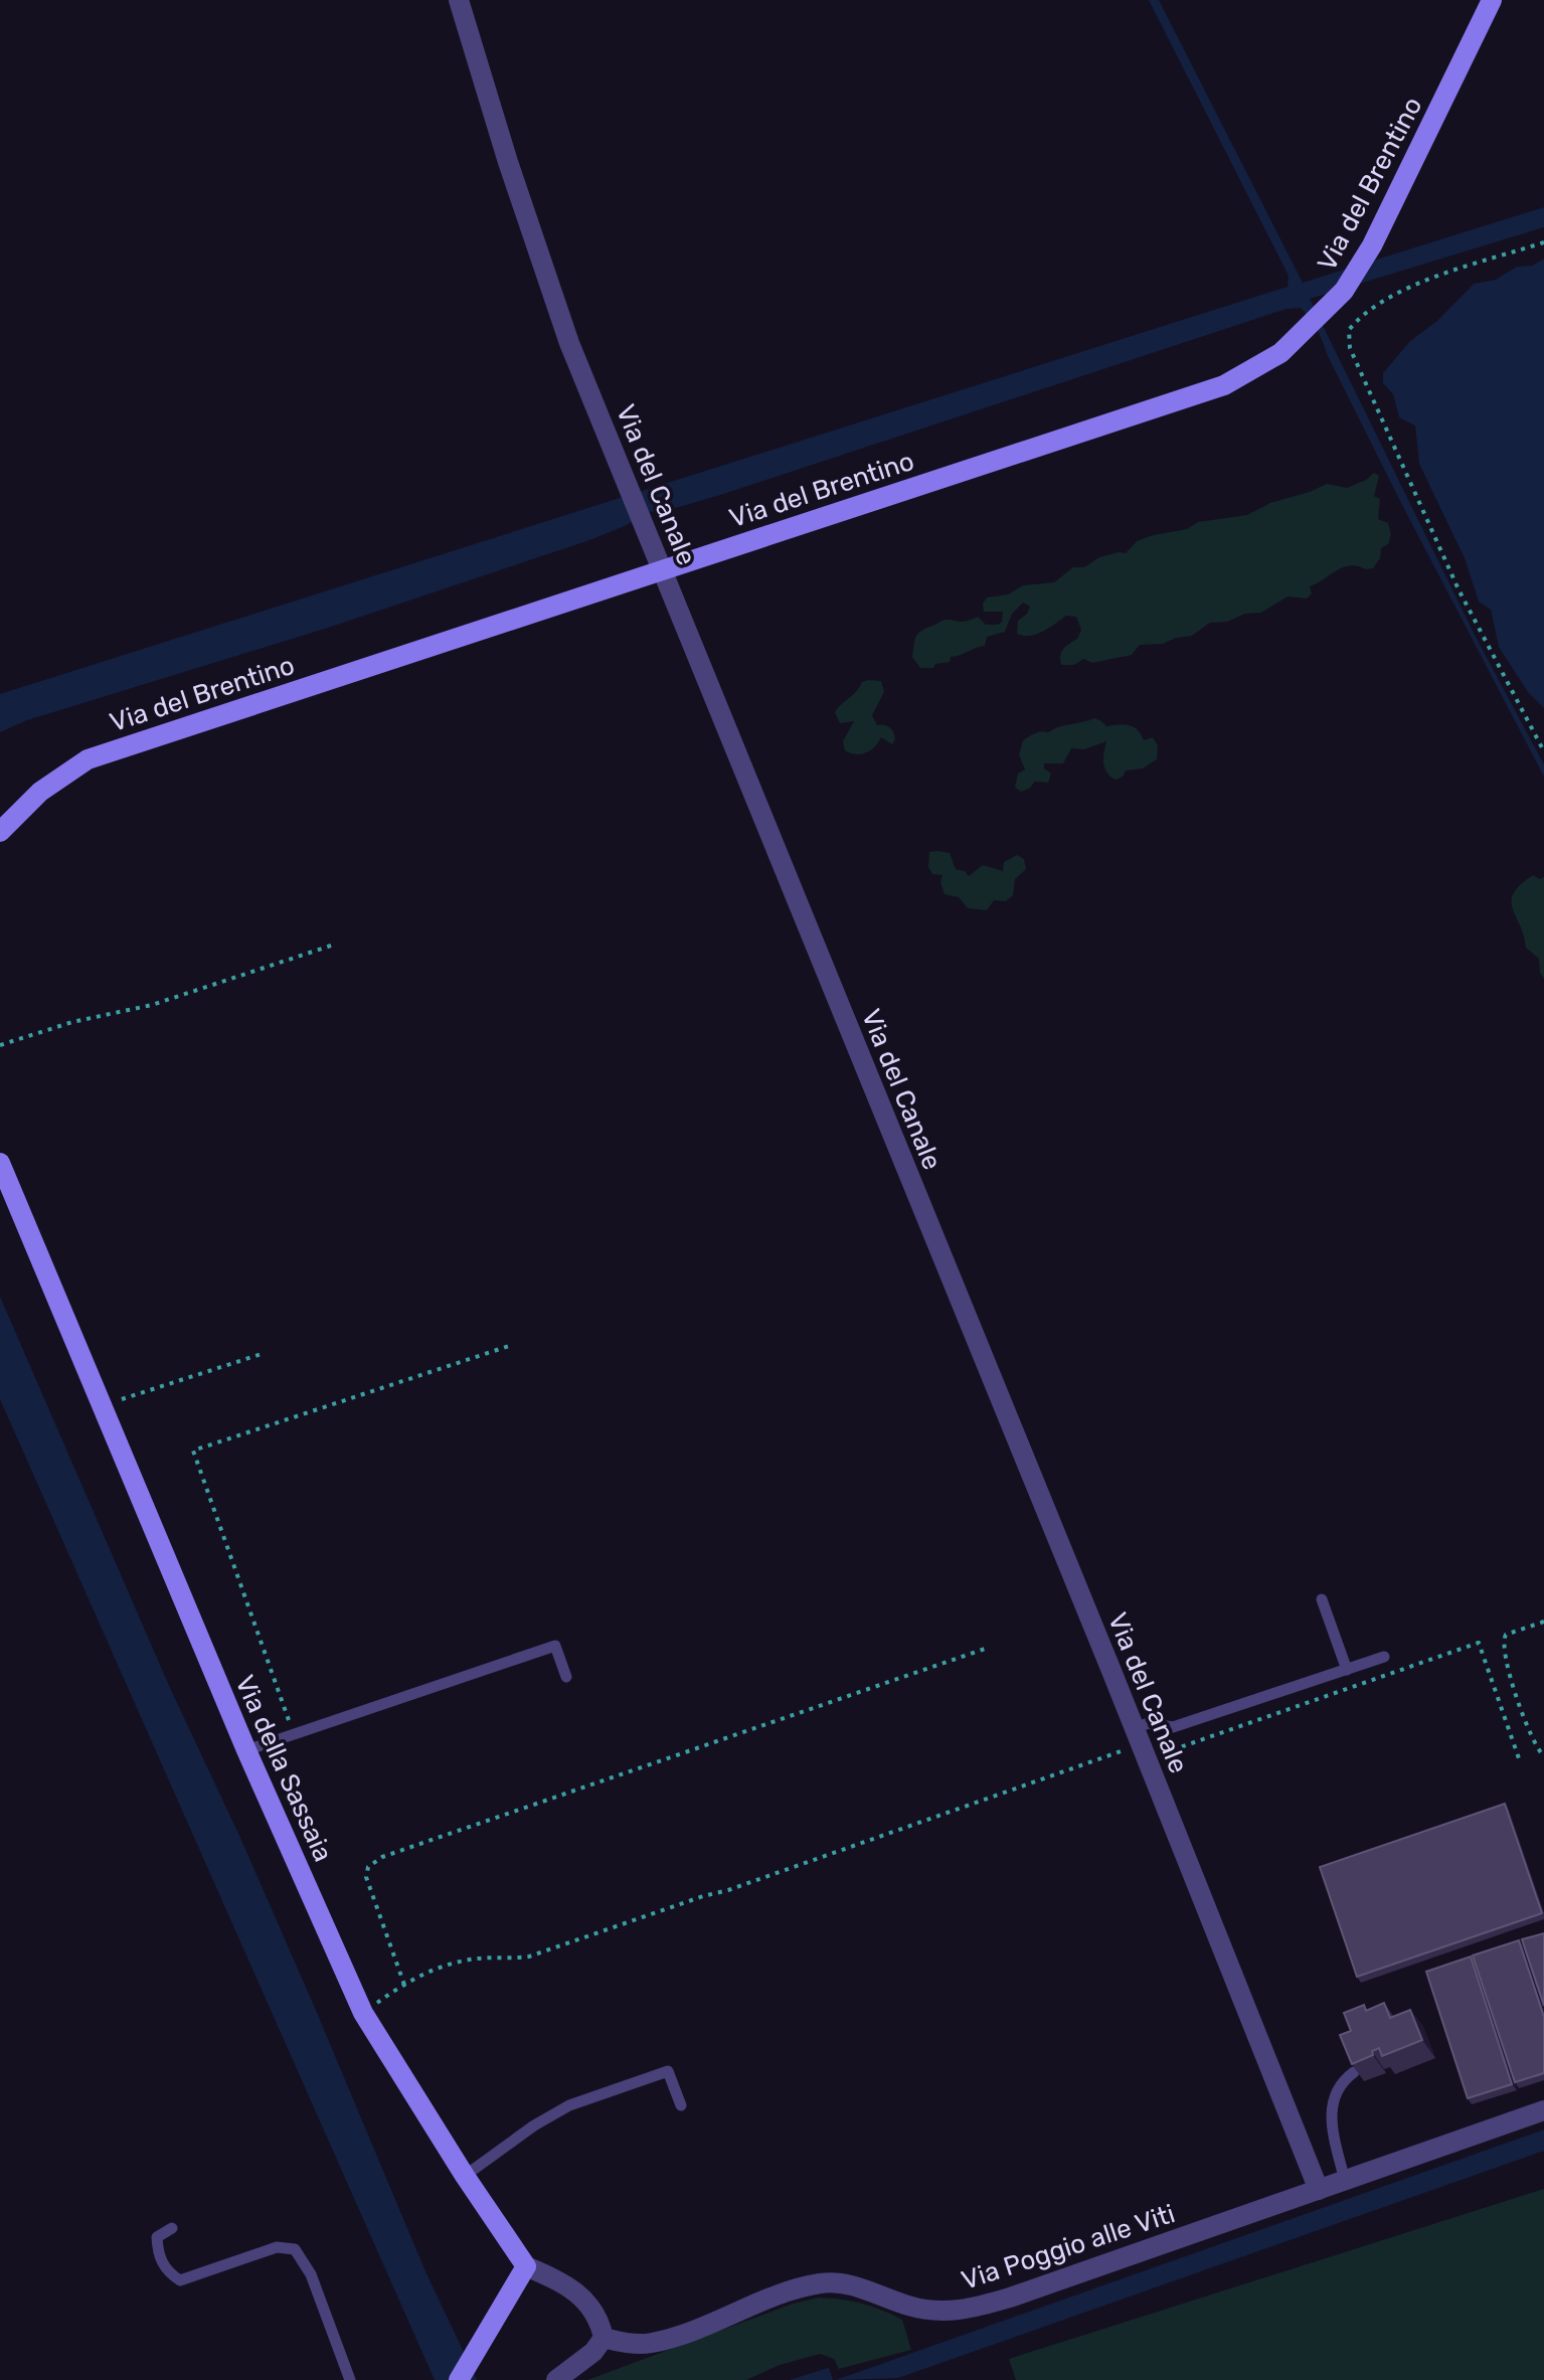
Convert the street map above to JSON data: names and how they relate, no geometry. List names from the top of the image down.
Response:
{
  "streets": {
    "street": [
      "Via del Brentino",
      "Via del Canale",
      "Via della Sassaia",
      "Via Poggio alle Viti"
    ]
  },
  "crossings": [
    ["Via del Brentino", "Via del Canale"],
    ["Via del Canale", "Via Poggio alle Viti"]
  ]
}
